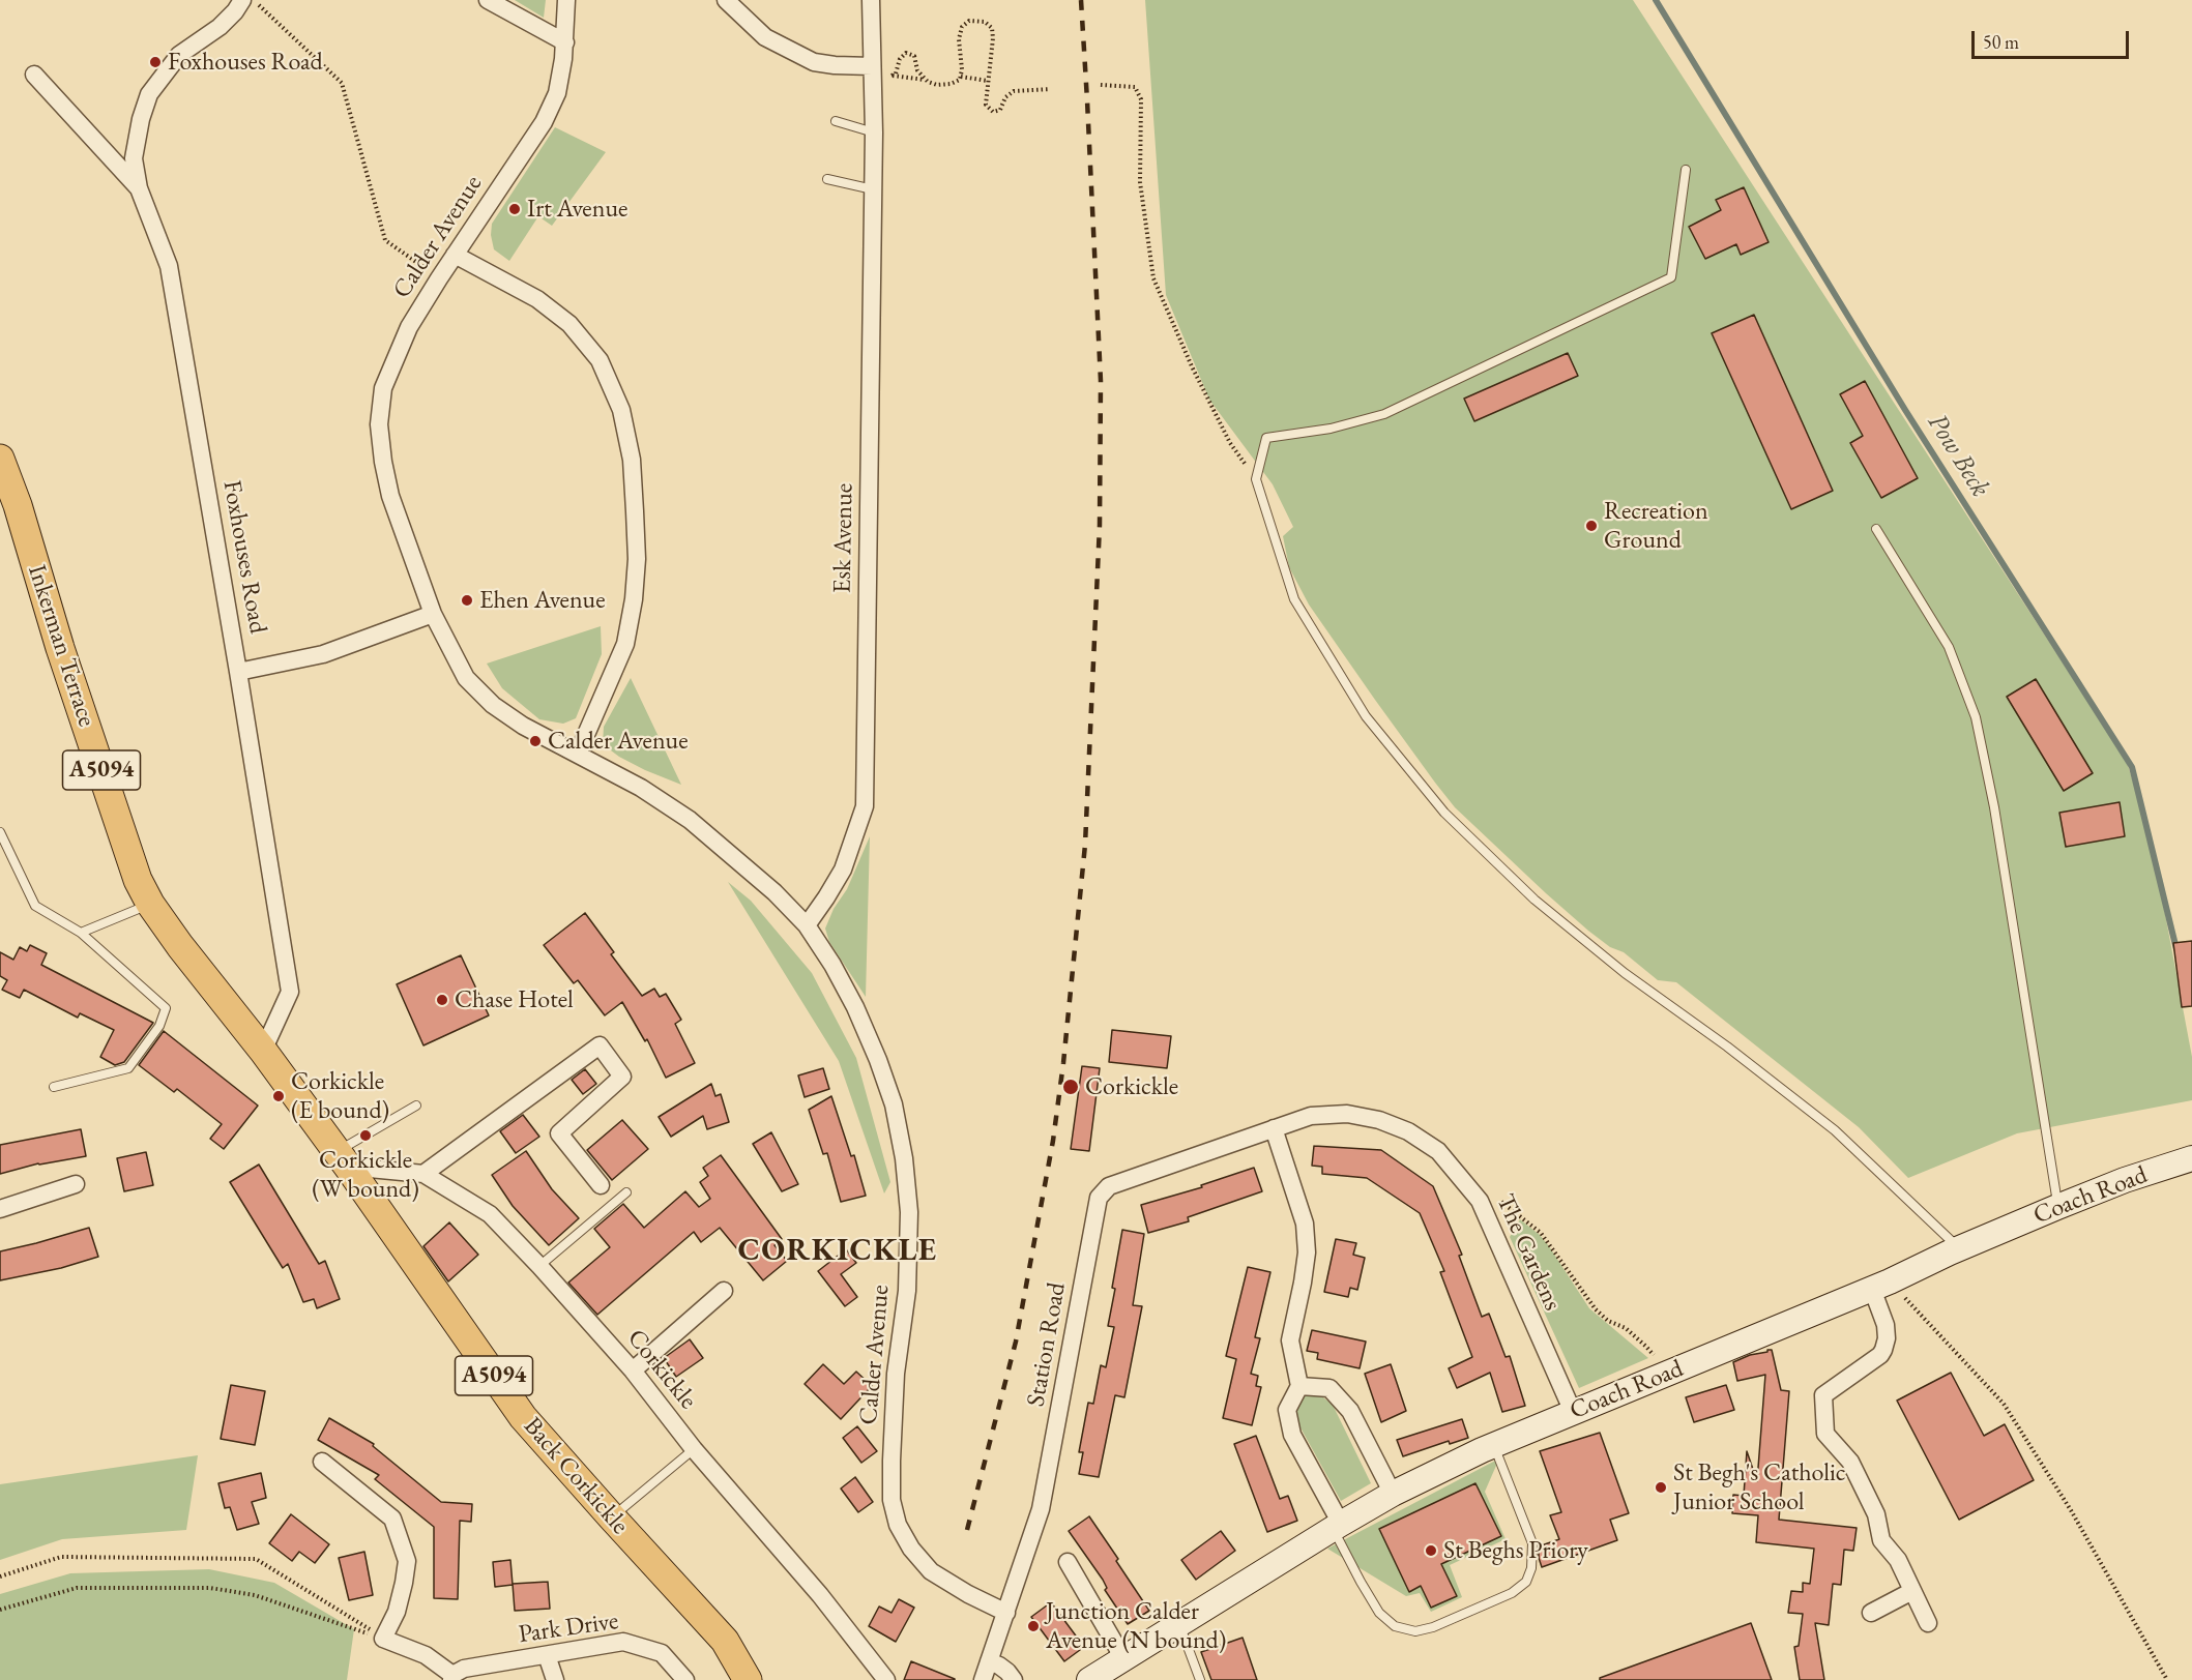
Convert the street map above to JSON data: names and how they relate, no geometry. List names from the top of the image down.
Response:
{
  "streets": {
    "main road": ["Inkerman Terrace", "A5094", "Back Corkickle"],
    "street": [
      "Calder Avenue",
      "Esk Avenue",
      "Foxhouses Road",
      "Coach Road",
      "The Gardens",
      "Station Road",
      "Corkickle",
      "Park Drive"
    ]
  },
  "crossings": [
    ["Calder Avenue", "Esk Avenue"],
    ["Calder Avenue", "Station Road"],
    ["Foxhouses Road", "Inkerman Terrace"],
    ["Foxhouses Road", "Back Corkickle"],
    ["Inkerman Terrace", "Back Corkickle"],
    ["Coach Road", "The Gardens"],
    ["The Gardens", "Station Road"],
    ["Corkickle", "Back Corkickle"]
  ],
  "districts": ["CORKICKLE"],
  "water": ["Pow Beck"],
  "places": [
    "Foxhouses Road",
    "Irt Avenue",
    "Recreation Ground",
    "Ehen Avenue",
    "Calder Avenue",
    "Chase Hotel",
    "Corkickle",
    "Corkickle (E bound)",
    "Corkickle (W bound)",
    "St Begh's Catholic Junior School",
    "St Beghs Priory",
    "Junction Calder Avenue (N bound)"
  ],
  "scale_bar": "50 m"
}
